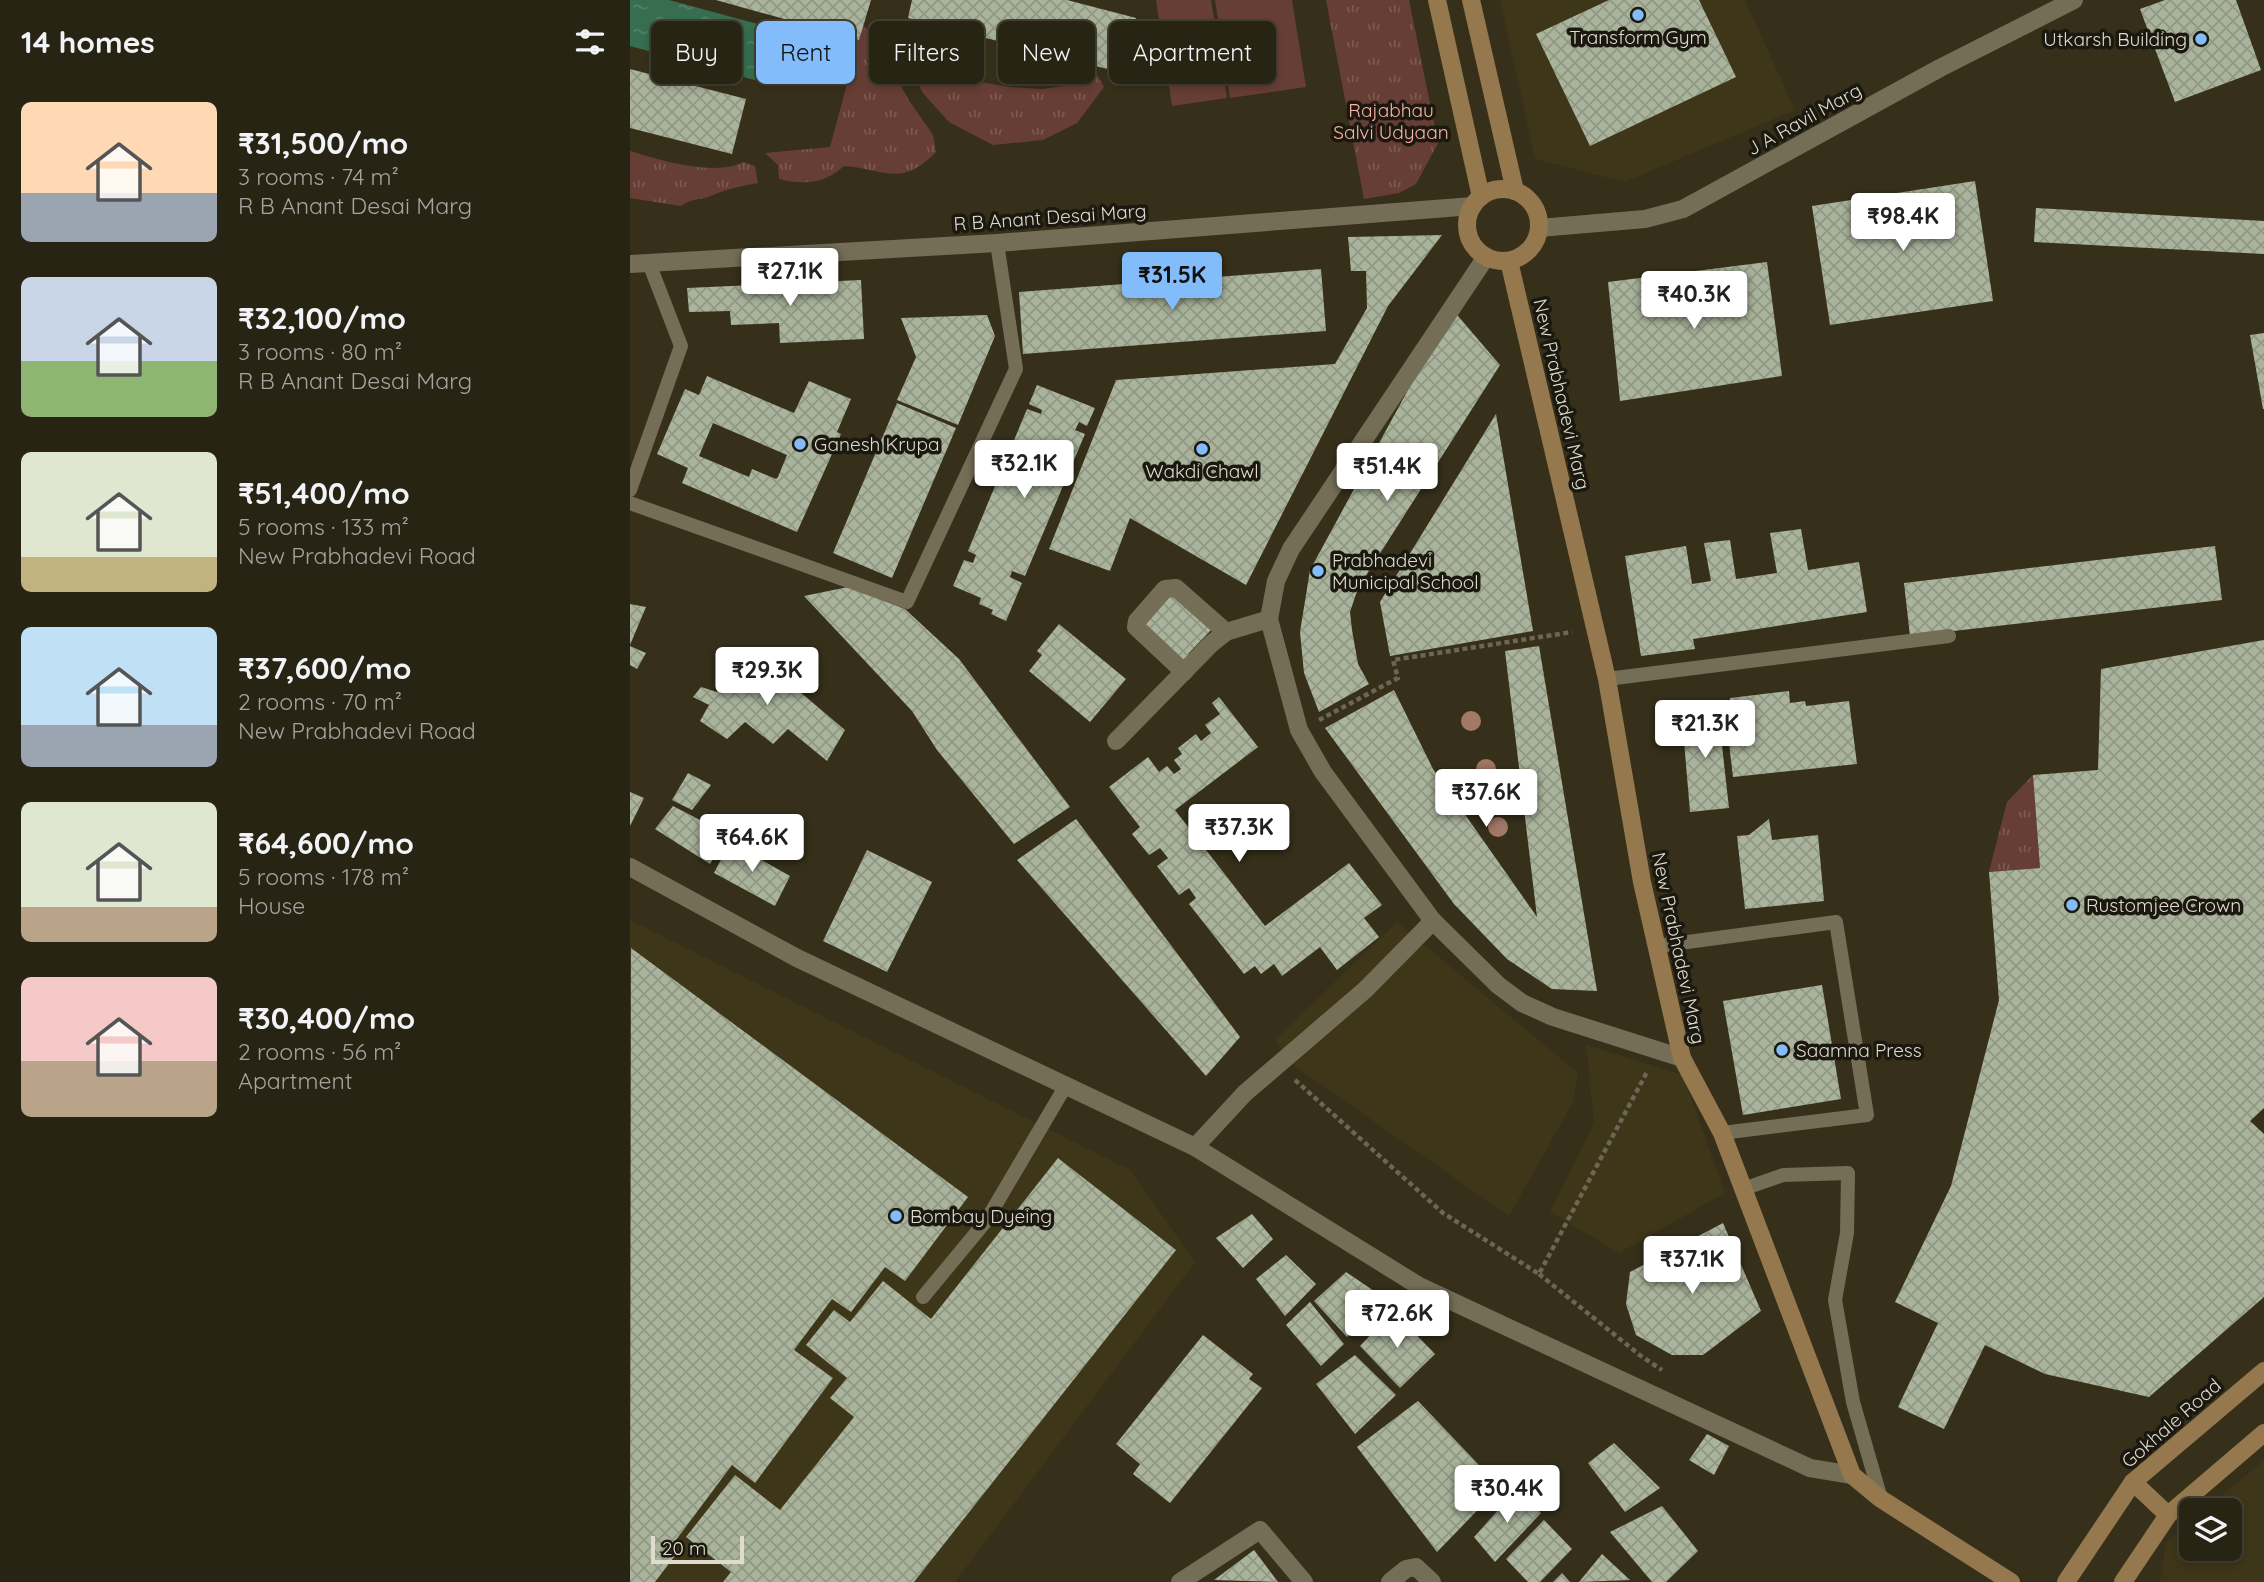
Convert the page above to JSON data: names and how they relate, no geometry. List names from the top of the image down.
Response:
{
  "streets": {
    "main road": ["New Prabhadevi Marg", "Gokhale Road"],
    "street": ["J A Ravil Marg", "R B Anant Desai Marg"]
  },
  "crossings": [
    ["J A Ravil Marg", "R B Anant Desai Marg"],
    ["J A Ravil Marg", "New Prabhadevi Marg"],
    ["R B Anant Desai Marg", "New Prabhadevi Marg"]
  ],
  "parks": ["Rajabhau Salvi Udyaan"],
  "places": [
    "Transform Gym",
    "Utkarsh Building",
    "Ganesh Krupa",
    "Wakdi Chawl",
    "Prabhadevi Municipal School",
    "Rustomjee Crown",
    "Saamna Press",
    "Bombay Dyeing"
  ],
  "scale_bar": "20 m",
  "page": {
    "heading": "14 homes",
    "chip": [
      "Buy",
      "Rent",
      "Filters",
      "New",
      "Apartment"
    ],
    "list": [
      {
        "name": "₹31,500/mo",
        "note": "3 rooms · 74 m² · R B Anant Desai Marg"
      },
      {
        "name": "₹32,100/mo",
        "note": "3 rooms · 80 m² · R B Anant Desai Marg"
      },
      {
        "name": "₹51,400/mo",
        "note": "5 rooms · 133 m² · New Prabhadevi Road"
      },
      {
        "name": "₹37,600/mo",
        "note": "2 rooms · 70 m² · New Prabhadevi Road"
      },
      {
        "name": "₹64,600/mo",
        "note": "5 rooms · 178 m² · House"
      },
      {
        "name": "₹30,400/mo",
        "note": "2 rooms · 56 m² · Apartment"
      }
    ],
    "price": [
      "₹98.4K",
      "₹27.1K",
      "₹31.5K",
      "₹40.3K",
      "₹32.1K",
      "₹51.4K",
      "₹29.3K",
      "₹21.3K",
      "₹37.6K",
      "₹37.3K",
      "₹64.6K",
      "₹37.1K",
      "₹72.6K",
      "₹30.4K"
    ],
    "scale": "20 m"
  }
}
